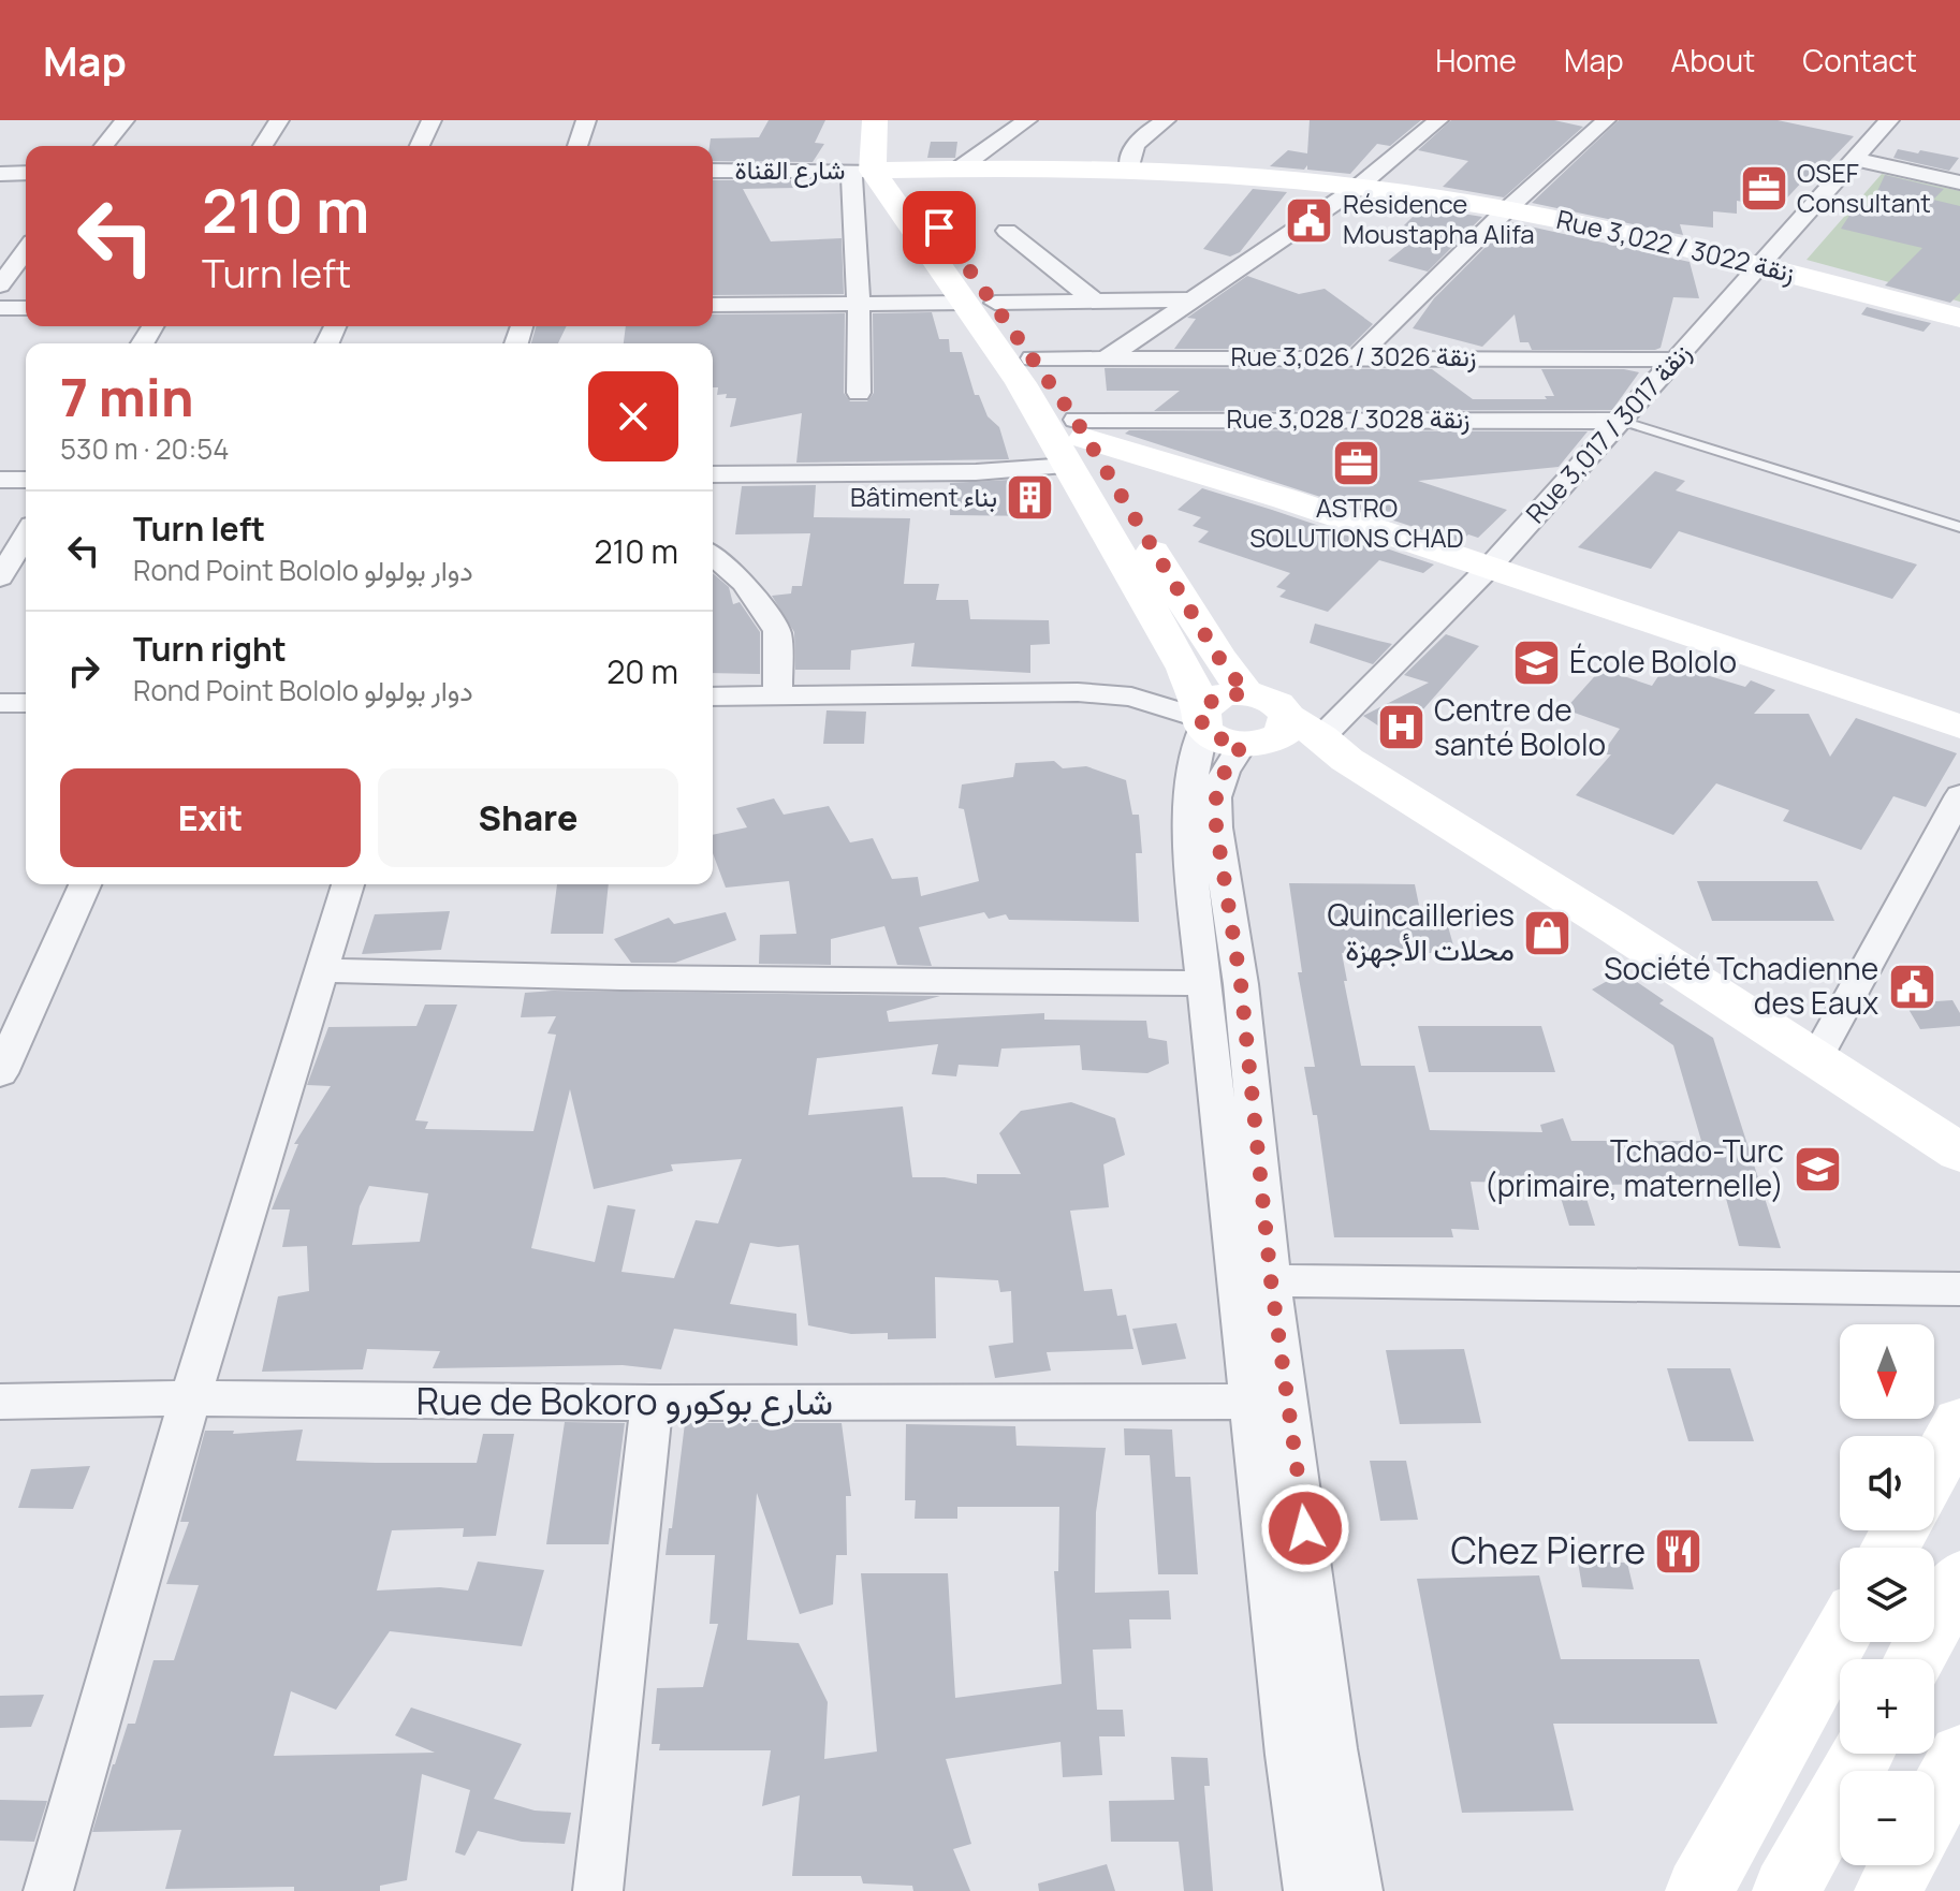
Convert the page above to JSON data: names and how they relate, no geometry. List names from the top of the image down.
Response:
{
  "streets": {
    "main road": ["Rue 3,022 / زنقة 3022"],
    "street": [
      "شارع القناة",
      "Rue 3,026 / زنقة 3026",
      "Rue 3,028 / زنقة 3028",
      "Rue 3,017 / زنقة 3017",
      "Rue de Bokoro شارع بوكورو"
    ]
  },
  "crossings": [
    ["شارع القناة", "Rue 3,022 / زنقة 3022"],
    ["Rue 3,022 / زنقة 3022", "Rue 3,017 / زنقة 3017"],
    ["Rue 3,026 / زنقة 3026", "Rue 3,017 / زنقة 3017"],
    ["Rue 3,028 / زنقة 3028", "Rue 3,017 / زنقة 3017"]
  ],
  "places": {
    "office": ["OSEF Consultant", "ASTRO SOLUTIONS CHAD"],
    "public building": ["Résidence Moustapha Alifa", "Société Tchadienne des Eaux"],
    "building": ["Bâtiment بناء"],
    "school or university": ["École Bololo", "Tchado-Turc (primaire, maternelle)"],
    "hospital": ["Centre de santé Bololo"],
    "shop": ["Quincailleries محلات الأجهزة"],
    "restaurant": ["Chez Pierre"]
  },
  "north": "bottom",
  "page": {
    "header": "Map",
    "nav": [
      "Home",
      "Map",
      "About",
      "Contact"
    ],
    "turn": ["210 m", "Turn left"],
    "heading": ["7 min", "530 m · 20:54"],
    "list": [
      {
        "name": "Turn left",
        "note": "Rond Point Bololo دوار بولولو",
        "value": "210 m"
      },
      {
        "name": "Turn right",
        "note": "Rond Point Bololo دوار بولولو",
        "value": "20 m"
      }
    ],
    "buttons": ["Exit", "Share"],
    "map_buttons": ["+", "−"]
  }
}
